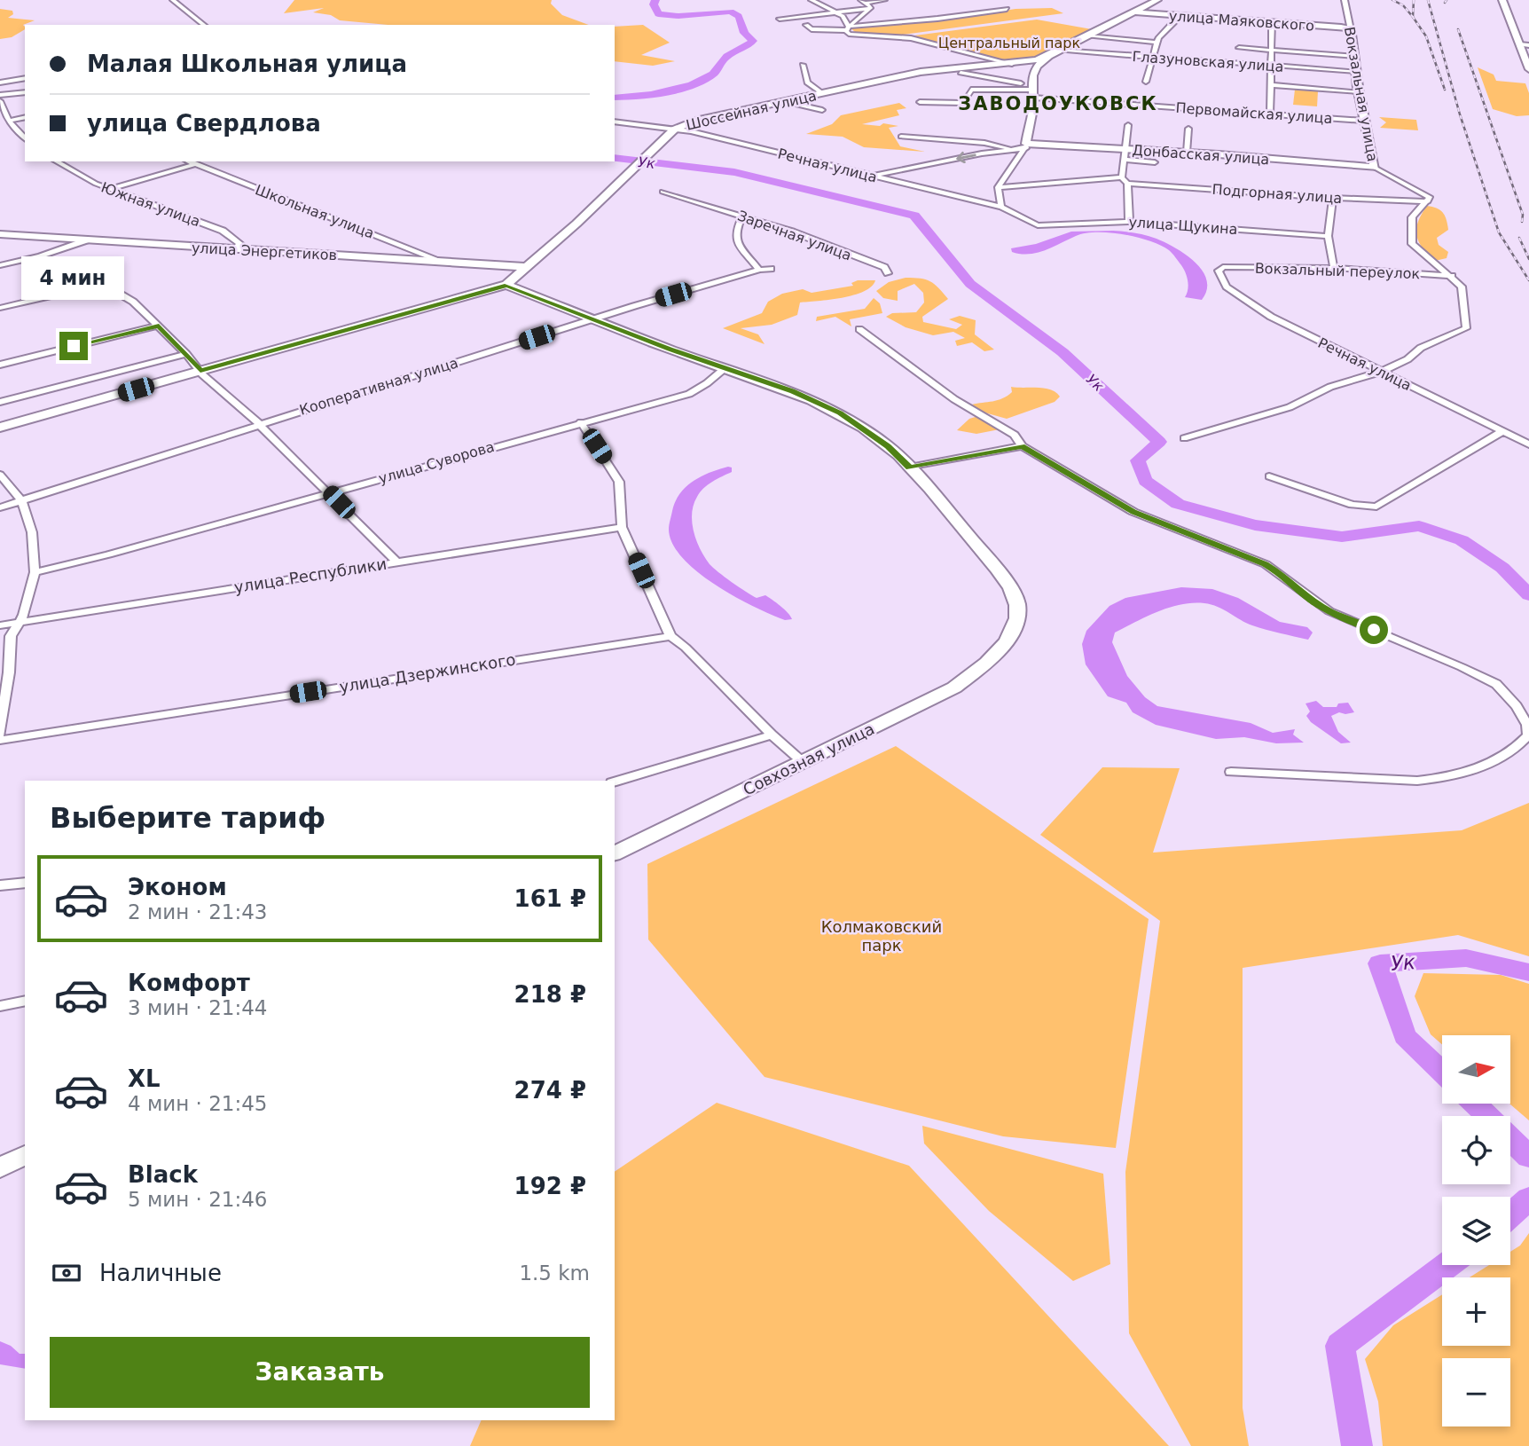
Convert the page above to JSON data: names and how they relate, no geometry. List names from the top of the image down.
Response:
{
  "streets": {
    "street": [
      "улица Маяковского",
      "Глазуновская улица",
      "Вокзальная улица",
      "Шоссейная улица",
      "Первомайская улица",
      "Донбасская улица",
      "Речная улица",
      "Подгорная улица",
      "Южная улица",
      "Школьная улица",
      "улица Щукина",
      "Заречная улица",
      "улица Энергетиков",
      "Вокзальный переулок",
      "Кооперативная улица",
      "улица Суворова",
      "улица Республики",
      "улица Дзержинского",
      "Совхозная улица"
    ]
  },
  "crossings": [
    ["улица Маяковского", "Вокзальная улица"],
    ["улица Маяковского", "Шоссейная улица"],
    ["Глазуновская улица", "Вокзальная улица"],
    ["Глазуновская улица", "Шоссейная улица"],
    ["Вокзальная улица", "Первомайская улица"],
    ["Вокзальная улица", "Донбасская улица"],
    ["Вокзальная улица", "Подгорная улица"],
    ["Шоссейная улица", "Речная улица"],
    ["Шоссейная улица", "улица Энергетиков"],
    ["Речная улица", "улица Щукина"],
    ["Речная улица", "Вокзальный переулок"],
    ["Южная улица", "улица Энергетиков"],
    ["Школьная улица", "улица Энергетиков"]
  ],
  "districts": ["ЗАВОДОУКОВСК"],
  "water": ["Ук"],
  "parks": ["Центральный парк", "Колмаковский парк"],
  "north": "right",
  "page": {
    "banner": ["Малая Школьная улица", "улица Свердлова"],
    "bubble": "4 мин",
    "heading": "Выберите тариф",
    "list": [
      {
        "name": "Эконом",
        "note": "2 мин · 21:43",
        "value": "161 ₽"
      },
      {
        "name": "Комфорт",
        "note": "3 мин · 21:44",
        "value": "218 ₽"
      },
      {
        "name": "XL",
        "note": "4 мин · 21:45",
        "value": "274 ₽"
      },
      {
        "name": "Black",
        "note": "5 мин · 21:46",
        "value": "192 ₽"
      }
    ],
    "map_buttons": ["+", "−"],
    "pay": ["Наличные", "1.5 km"],
    "buttons": "Заказать"
  }
}
